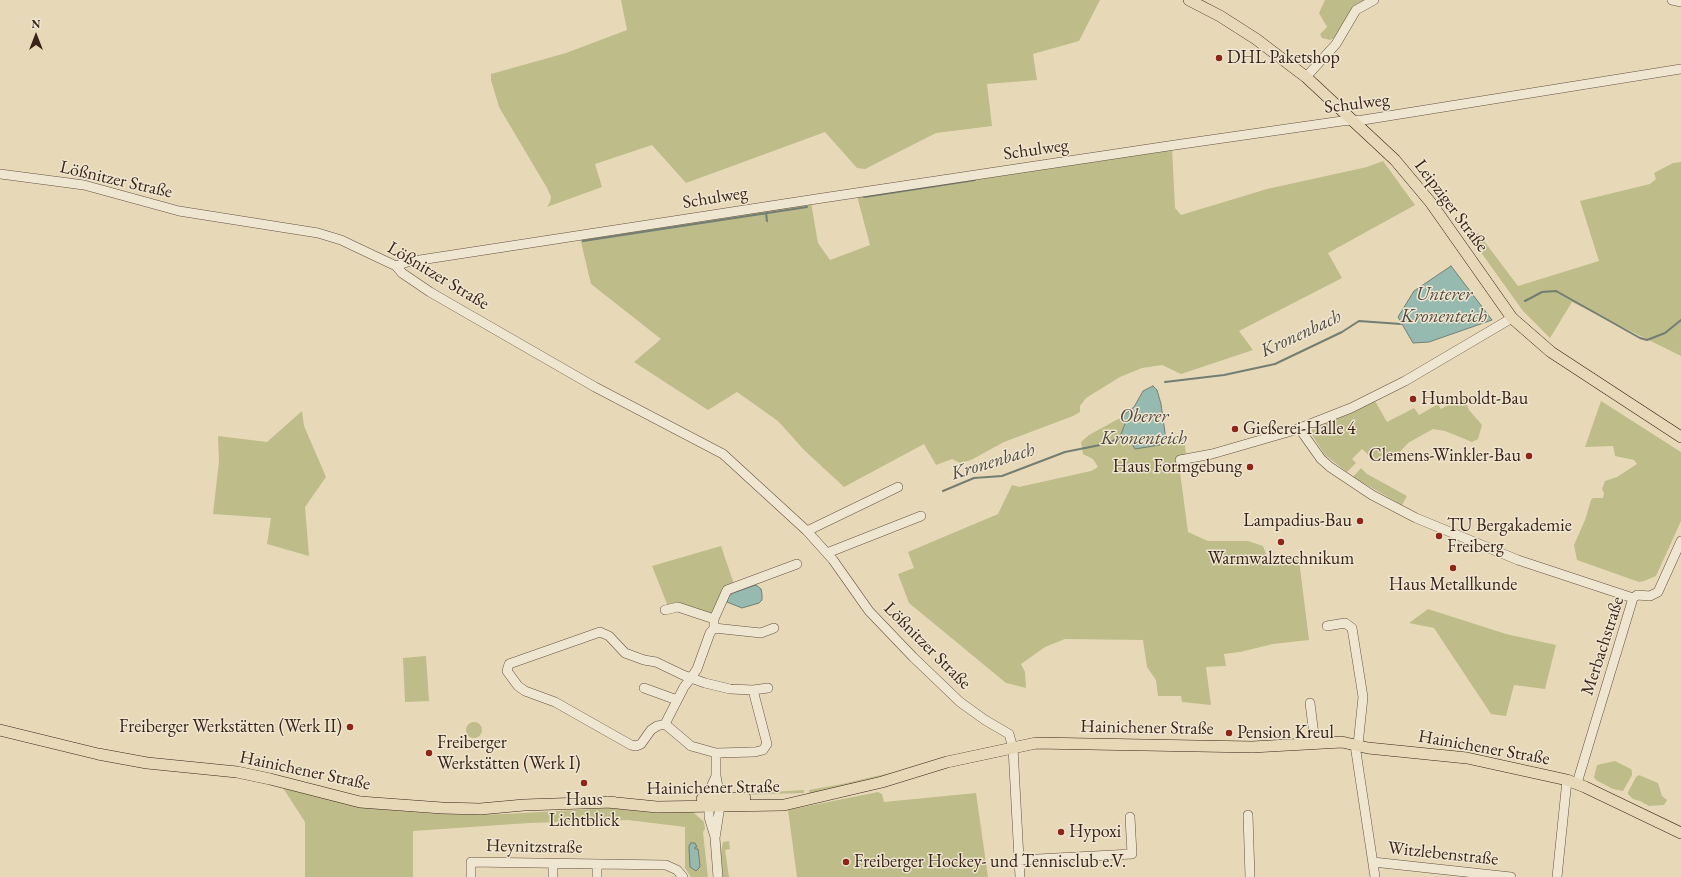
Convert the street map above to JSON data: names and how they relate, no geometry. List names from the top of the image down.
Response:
{
  "streets": {
    "main road": ["Leipziger Straße", "Hainichener Straße"],
    "street": [
      "Schulweg",
      "Lößnitzer Straße",
      "Merbachstraße",
      "Heynitzstraße",
      "Witzlebenstraße"
    ]
  },
  "crossings": [
    ["Schulweg", "Lößnitzer Straße"],
    ["Schulweg", "Leipziger Straße"],
    ["Lößnitzer Straße", "Hainichener Straße"],
    ["Merbachstraße", "Hainichener Straße"]
  ],
  "water": ["Unterer Kronenteich", "Kronenbach", "Oberer Kronenteich"],
  "places": [
    "DHL Paketshop",
    "Humboldt-Bau",
    "Gießerei-Halle 4",
    "Clemens-Winkler-Bau",
    "Haus Formgebung",
    "Lampadius-Bau",
    "TU Bergakademie Freiberg",
    "Warmwalztechnikum",
    "Haus Metallkunde",
    "Freiberger Werkstätten (Werk II)",
    "Pension Kreul",
    "Freiberger Werkstätten (Werk I)",
    "Haus Lichtblick",
    "Hypoxi",
    "Freiberger Hockey- und Tennisclub e.V."
  ],
  "north": "top"
}
